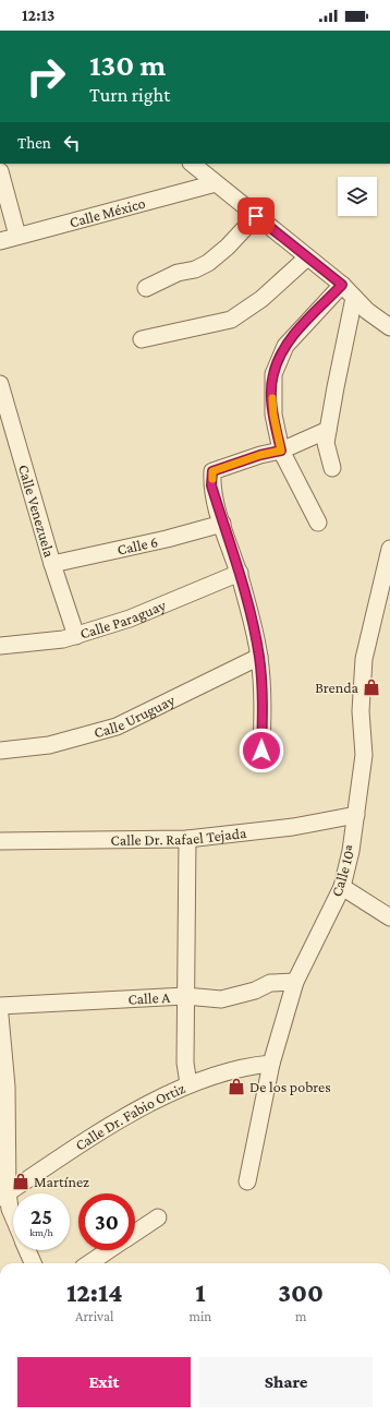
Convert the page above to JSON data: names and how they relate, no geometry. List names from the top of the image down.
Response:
{
  "streets": {
    "street": [
      "Calle México",
      "Calle Venezuela",
      "Calle 6",
      "Calle Paraguay",
      "Calle Uruguay",
      "Calle Dr. Rafael Tejada",
      "Calle 10ª",
      "Calle A",
      "Calle Dr. Fabio Ortiz"
    ]
  },
  "crossings": [
    ["Calle Venezuela", "Calle 6"],
    ["Calle Venezuela", "Calle Paraguay"],
    ["Calle Dr. Rafael Tejada", "Calle 10ª"],
    ["Calle 10ª", "Calle A"],
    ["Calle 10ª", "Calle Dr. Fabio Ortiz"]
  ],
  "places": {
    "shop": ["Brenda", "De los pobres", "Martínez"]
  },
  "page": {
    "status": "12:13",
    "turn": ["130 m", "Turn right"],
    "then": "Then",
    "speed": "25 km/h",
    "limit": "30",
    "eta": [
      "12:14",
      "Arrival",
      "1",
      "min",
      "300",
      "m"
    ],
    "buttons": ["Exit", "Share"]
  }
}
